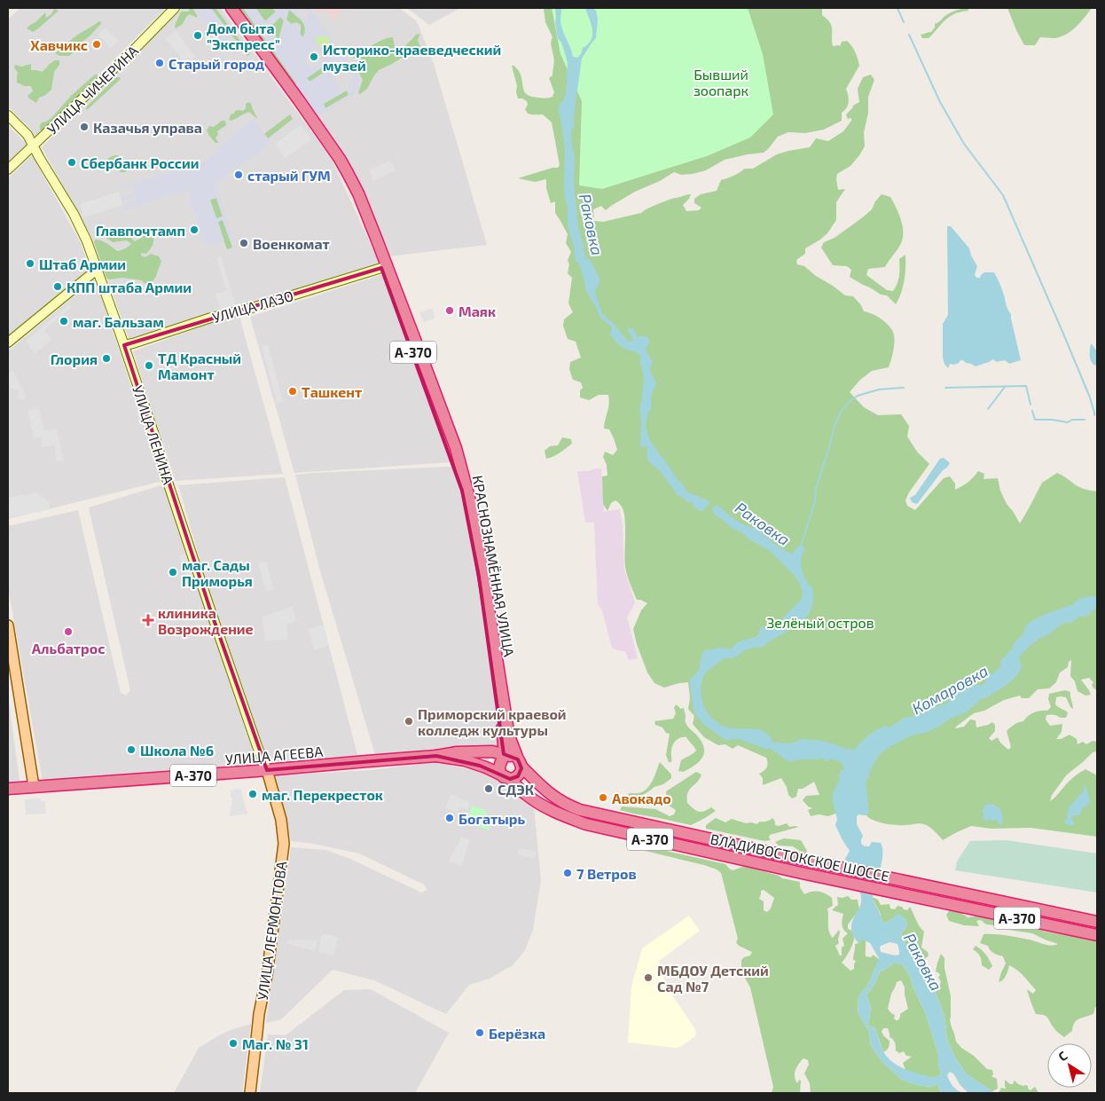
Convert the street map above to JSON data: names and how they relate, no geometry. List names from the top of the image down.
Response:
{
  "streets": {
    "highway": [
      "А-370",
      "КРАСНОЗНАМЁННАЯ УЛИЦА",
      "УЛИЦА АГЕЕВА",
      "ВЛАДИВОСТОКСКОЕ ШОССЕ"
    ],
    "main road": [
      "УЛИЦА ЧИЧЕРИНА",
      "УЛИЦА ЛАЗО",
      "УЛИЦА ЛЕНИНА",
      "УЛИЦА ЛЕРМОНТОВА"
    ]
  },
  "crossings": [
    ["УЛИЦА ЧИЧЕРИНА", "УЛИЦА ЛЕНИНА"],
    ["УЛИЦА ЛАЗО", "УЛИЦА ЛЕНИНА"],
    ["УЛИЦА ЛАЗО", "КРАСНОЗНАМЁННАЯ УЛИЦА"],
    ["А-370", "КРАСНОЗНАМЁННАЯ УЛИЦА"],
    ["А-370", "УЛИЦА АГЕЕВА"],
    ["А-370", "ВЛАДИВОСТОКСКОЕ ШОССЕ"],
    ["УЛИЦА ЛЕНИНА", "УЛИЦА АГЕЕВА"],
    ["УЛИЦА ЛЕНИНА", "УЛИЦА ЛЕРМОНТОВА"],
    ["КРАСНОЗНАМЁННАЯ УЛИЦА", "УЛИЦА АГЕЕВА"],
    ["КРАСНОЗНАМЁННАЯ УЛИЦА", "ВЛАДИВОСТОКСКОЕ ШОССЕ"],
    ["УЛИЦА АГЕЕВА", "ВЛАДИВОСТОКСКОЕ ШОССЕ"],
    ["УЛИЦА АГЕЕВА", "УЛИЦА ЛЕРМОНТОВА"]
  ],
  "water": ["Раковка", "Комаровка"],
  "parks": ["Бывший зоопарк", "Зелёный остров"],
  "places": {
    "other": [
      "Дом быта \"Экспресс\"",
      "Хавчикс",
      "Историко-краеведческий музей",
      "Старый город",
      "Казачья управа",
      "Сбербанк России",
      "старый ГУМ",
      "Главпочтамп",
      "Военкомат",
      "Штаб Армии",
      "КПП штаба Армии",
      "Маяк",
      "маг. Бальзам",
      "Глория",
      "ТД Красный Мамонт",
      "Ташкент",
      "маг. Сады Приморья",
      "Альбатрос",
      "Приморский краевой колледж культуры",
      "Школа №6",
      "СДЭК",
      "маг. Перекресток",
      "Авокадо",
      "Богатырь",
      "7 Ветров",
      "МБДОУ Детский Сад №7",
      "Берёзка",
      "Маг. № 31"
    ],
    "health": ["клиника Возрождение"]
  },
  "north": "top left"
}
